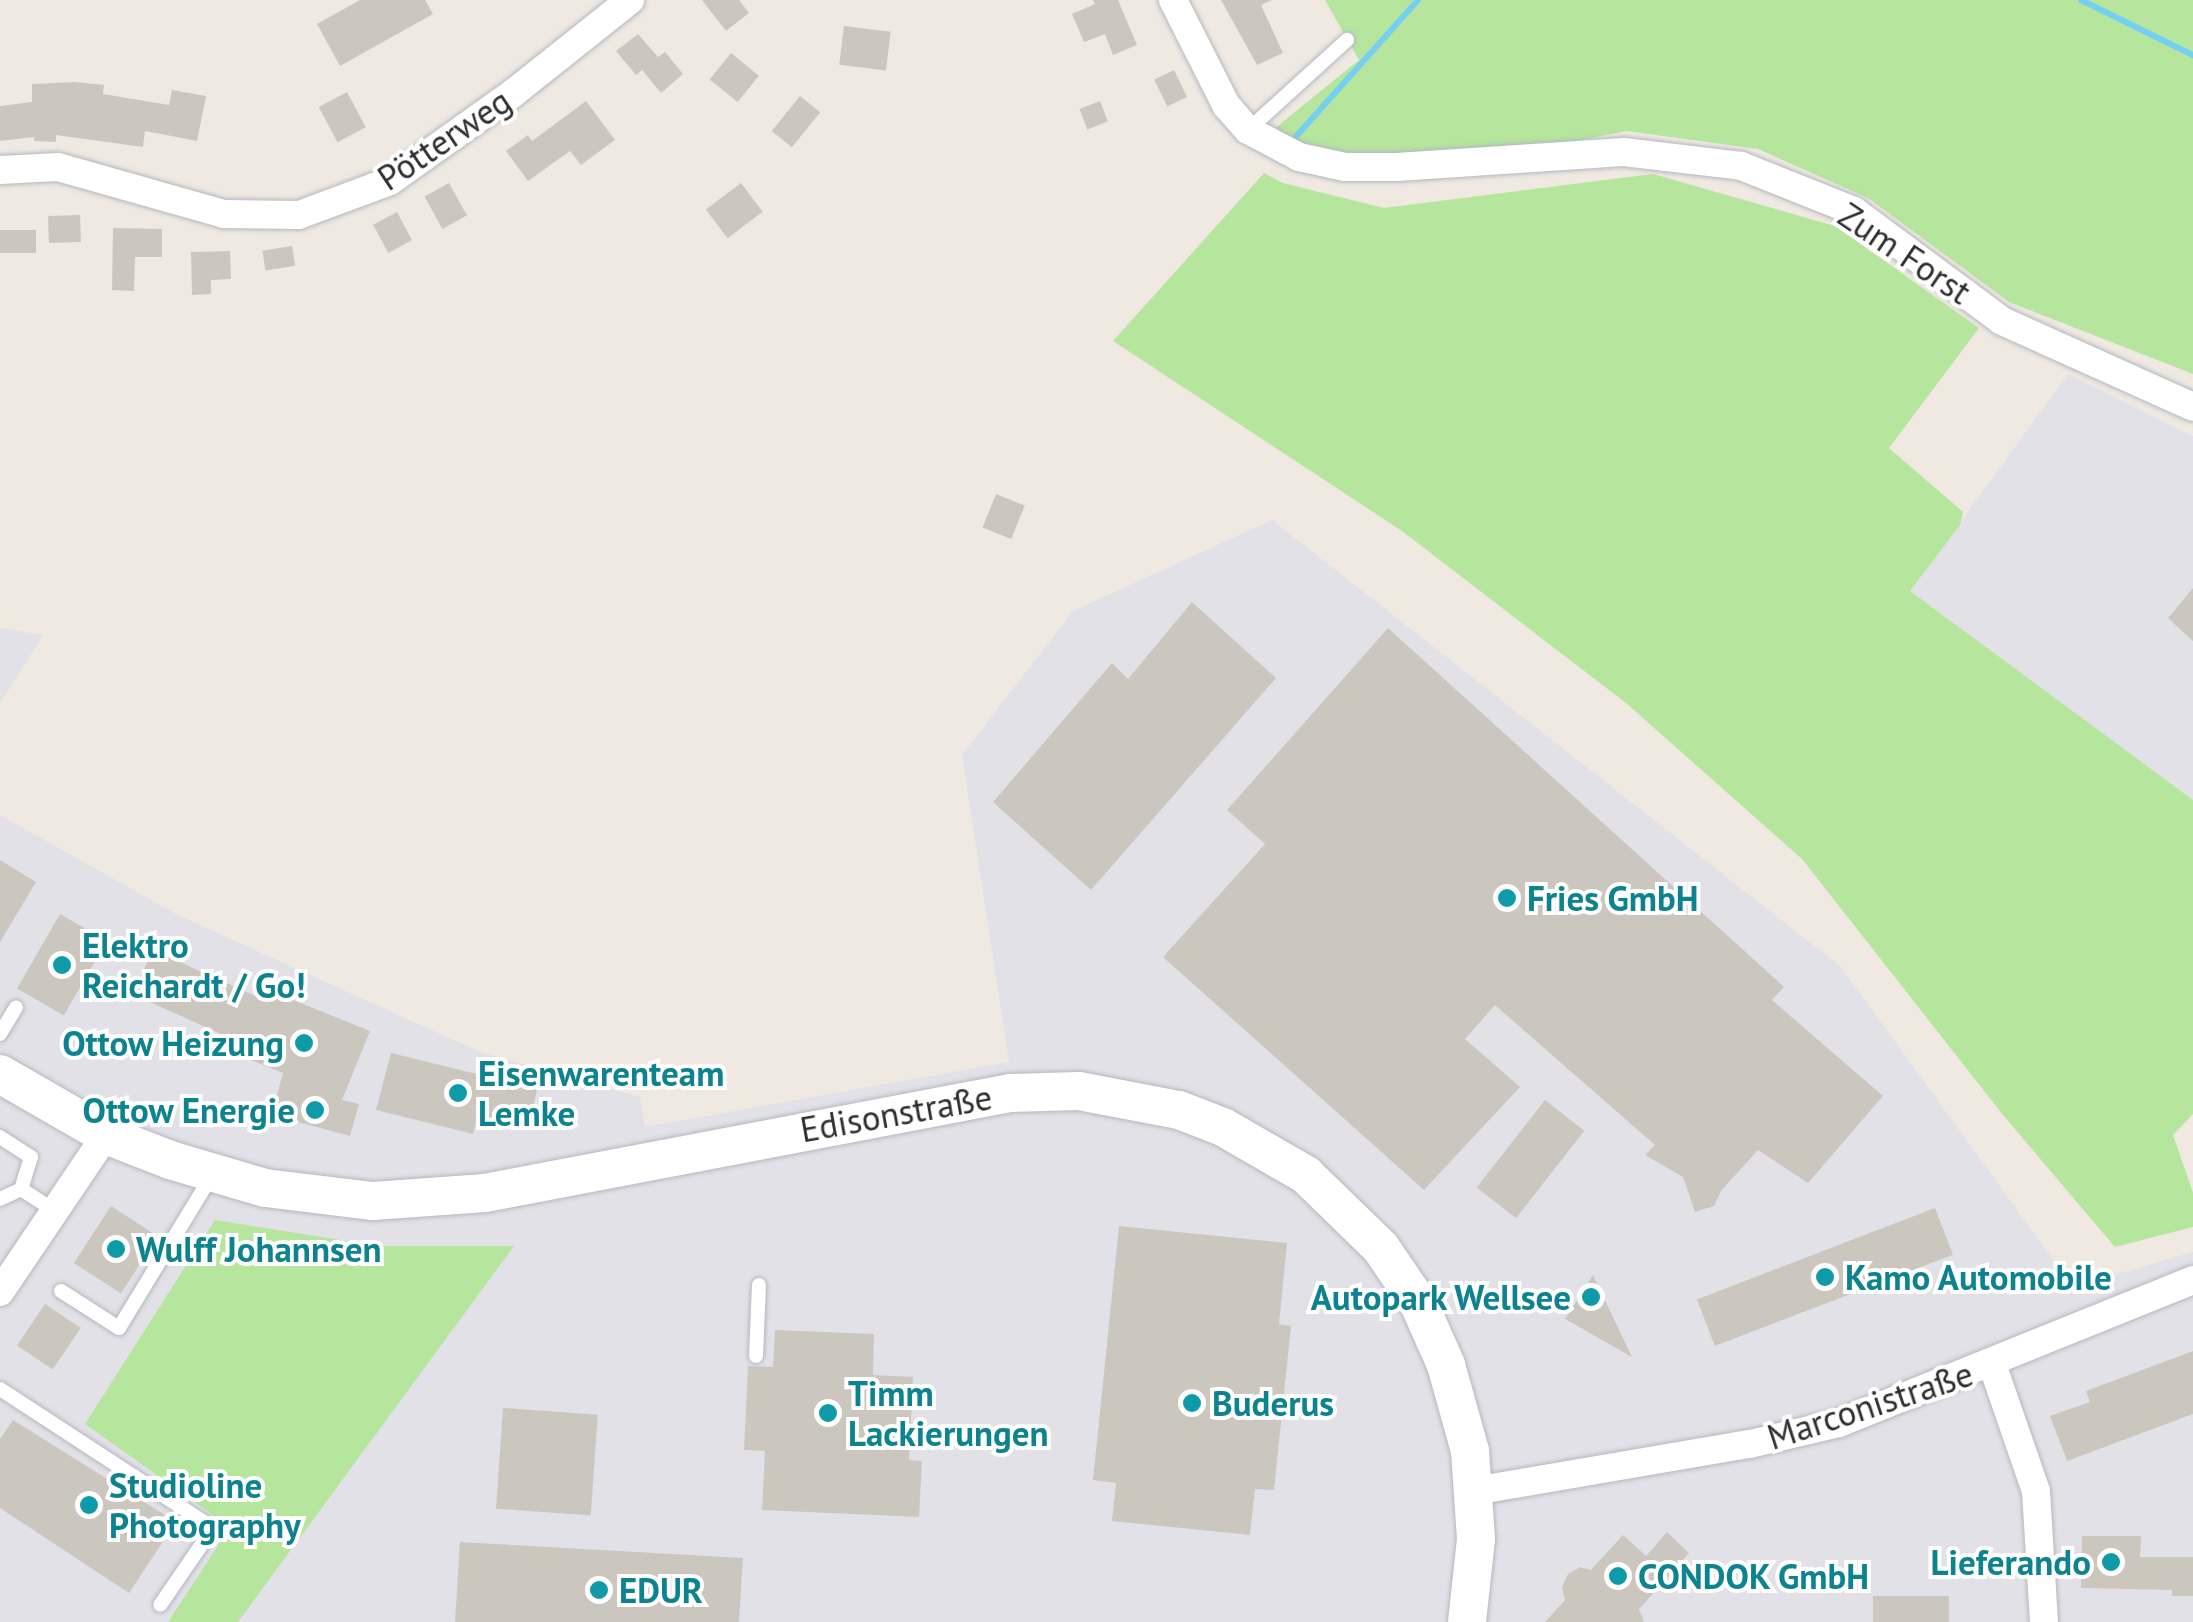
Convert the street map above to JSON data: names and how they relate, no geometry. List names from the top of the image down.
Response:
{
  "streets": {
    "street": [
      "Pötterweg",
      "Zum Forst",
      "Edisonstraße",
      "Marconistraße"
    ]
  },
  "crossings": [
    ["Edisonstraße", "Marconistraße"]
  ],
  "places": [
    "Fries GmbH",
    "Elektro Reichardt / Go!",
    "Ottow Heizung",
    "Eisenwarenteam Lemke",
    "Ottow Energie",
    "Wulff Johannsen",
    "Kamo Automobile",
    "Autopark Wellsee",
    "Buderus",
    "Timm Lackierungen",
    "Studioline Photography",
    "Lieferando",
    "CONDOK GmbH",
    "EDUR"
  ]
}
